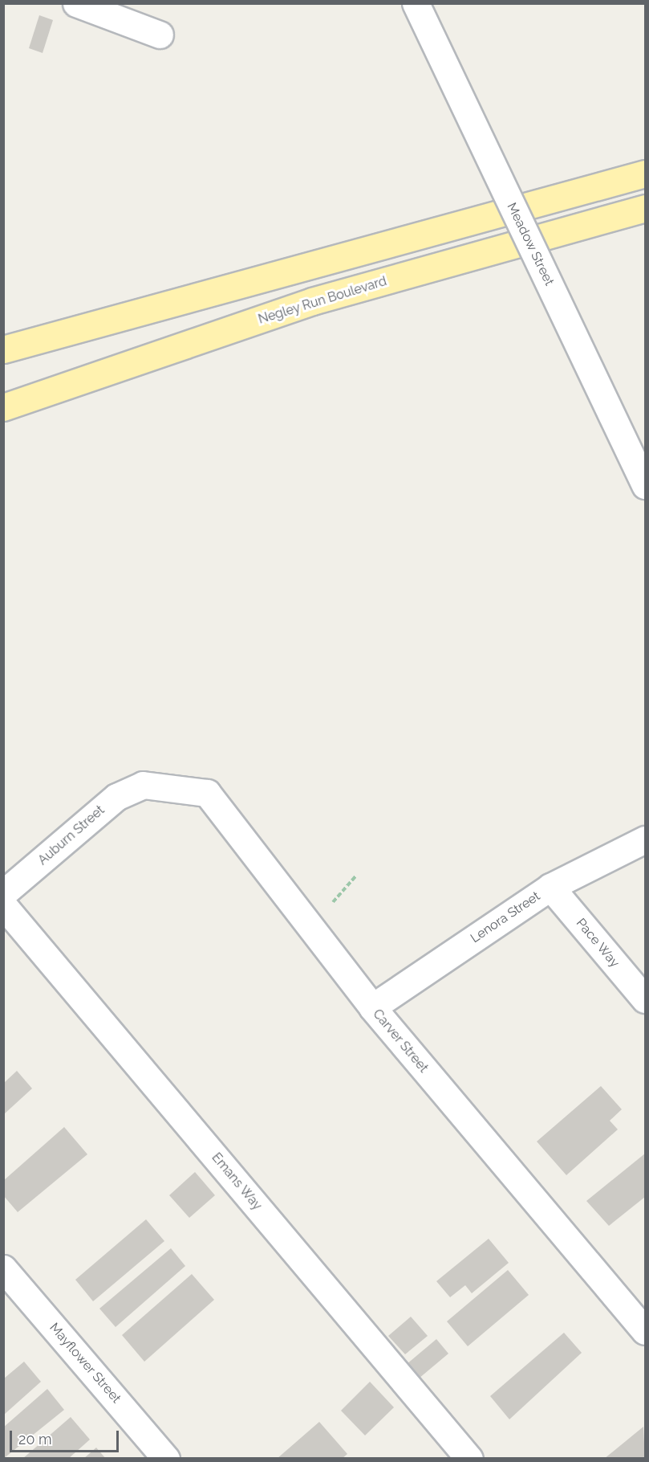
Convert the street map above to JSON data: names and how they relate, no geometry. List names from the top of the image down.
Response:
{
  "streets": {
    "main road": ["Negley Run Boulevard"],
    "street": [
      "Meadow Street",
      "Auburn Street",
      "Lenora Street",
      "Pace Way",
      "Carver Street",
      "Emans Way",
      "Mayflower Street"
    ]
  },
  "crossings": [
    ["Auburn Street", "Carver Street"],
    ["Lenora Street", "Pace Way"],
    ["Lenora Street", "Carver Street"]
  ],
  "scale_bar": "20 m"
}
